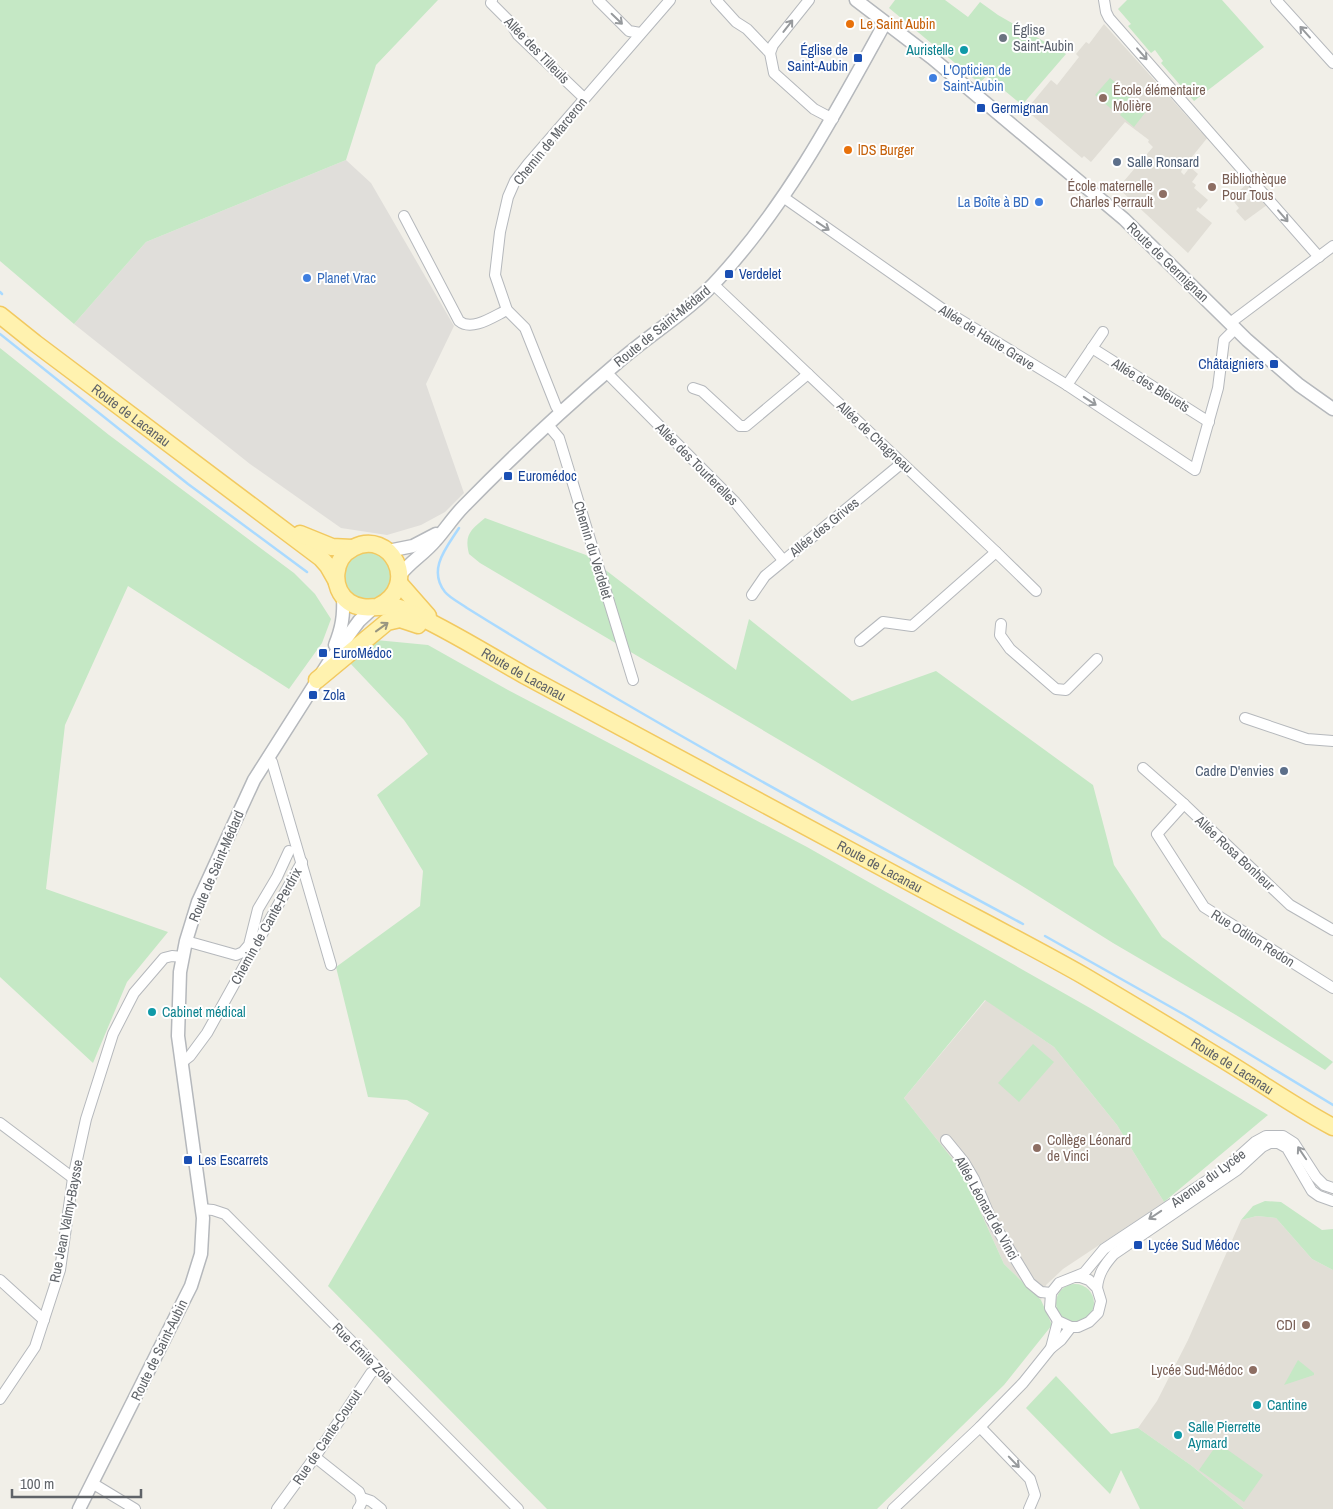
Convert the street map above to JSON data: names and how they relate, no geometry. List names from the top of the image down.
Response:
{
  "streets": {
    "main road": ["Route de Lacanau"],
    "street": [
      "Allée des Tilleuls",
      "Chemin de Marceron",
      "Route de Germignan",
      "Route de Saint-Médard",
      "Allée de Haute Grave",
      "Allée des Bleuets",
      "Allée de Chagneau",
      "Allée des Tourterelles",
      "Allée des Grives",
      "Chemin du Verdelet",
      "Allée Rosa Bonheur",
      "Chemin de Cante-Perdrix",
      "Rue Odilon Redon",
      "Avenue du Lycée",
      "Allée Léonard de Vinci",
      "Rue Jean Valmy-Baysse",
      "Route de Saint-Aubin",
      "Rue Émile Zola",
      "Rue de Cante-Coucut"
    ]
  },
  "crossings": [
    ["Allée des Tilleuls", "Chemin de Marceron"],
    ["Chemin de Marceron", "Route de Saint-Médard"],
    ["Route de Germignan", "Route de Saint-Médard"],
    ["Route de Saint-Médard", "Allée de Haute Grave"],
    ["Route de Saint-Médard", "Route de Lacanau"],
    ["Route de Saint-Médard", "Allée de Chagneau"],
    ["Route de Saint-Médard", "Allée des Tourterelles"],
    ["Route de Saint-Médard", "Chemin du Verdelet"],
    ["Route de Saint-Médard", "Chemin de Cante-Perdrix"],
    ["Route de Saint-Médard", "Rue Jean Valmy-Baysse"],
    ["Route de Saint-Médard", "Route de Saint-Aubin"],
    ["Allée de Haute Grave", "Allée des Bleuets"],
    ["Allée de Chagneau", "Allée des Grives"],
    ["Allée des Tourterelles", "Allée des Grives"],
    ["Allée Rosa Bonheur", "Rue Odilon Redon"],
    ["Avenue du Lycée", "Allée Léonard de Vinci"],
    ["Route de Saint-Aubin", "Rue Émile Zola"],
    ["Rue Émile Zola", "Rue de Cante-Coucut"]
  ],
  "one_way": ["Allée de Haute Grave", "Avenue du Lycée"],
  "places": {
    "other": [
      "Le Saint Aubin",
      "Église Saint-Aubin",
      "Auristelle",
      "L'Opticien de Saint-Aubin",
      "École élémentaire Molière",
      "lDS Burger",
      "Salle Ronsard",
      "Bibliothèque Pour Tous",
      "École maternelle Charles Perrault",
      "La Boîte à BD",
      "Planet Vrac",
      "Cadre D'envies",
      "Cabinet médical",
      "Collège Léonard de Vinci",
      "CDI",
      "Lycée Sud-Médoc",
      "Cantine",
      "Salle Pierrette Aymard"
    ],
    "transit": [
      "Église de Saint-Aubin",
      "Germignan",
      "Verdelet",
      "Châtaigniers",
      "Euromédoc",
      "EuroMédoc",
      "Zola",
      "Les Escarrets",
      "Lycée Sud Médoc"
    ]
  },
  "scale_bar": "100 m"
}
